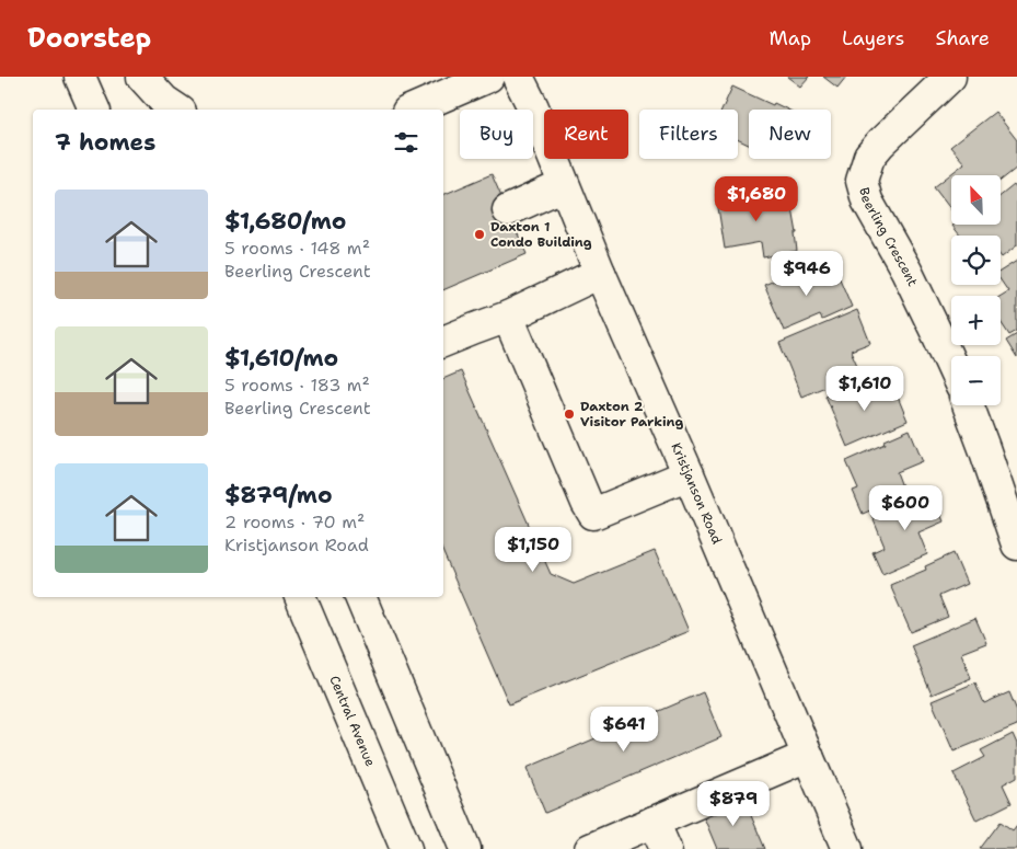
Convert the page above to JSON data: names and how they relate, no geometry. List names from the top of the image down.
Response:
{
  "streets": {
    "street": ["Beerling Crescent", "Kristjanson Road", "Central Avenue"]
  },
  "places": ["Daxton 1 Condo Building", "Daxton 2 Visitor Parking"],
  "north": "top left",
  "page": {
    "header": "Doorstep",
    "nav": ["Map", "Layers", "Share"],
    "chip": [
      "Buy",
      "Rent",
      "Filters",
      "New"
    ],
    "heading": "7 homes",
    "map_buttons": ["+", "−"],
    "list": [
      {
        "name": "$1,680/mo",
        "note": "5 rooms · 148 m² · Beerling Crescent"
      },
      {
        "name": "$1,610/mo",
        "note": "5 rooms · 183 m² · Beerling Crescent"
      },
      {
        "name": "$879/mo",
        "note": "2 rooms · 70 m² · Kristjanson Road"
      }
    ],
    "price": [
      "$1,680",
      "$946",
      "$1,610",
      "$600",
      "$1,150",
      "$641",
      "$879"
    ]
  }
}
